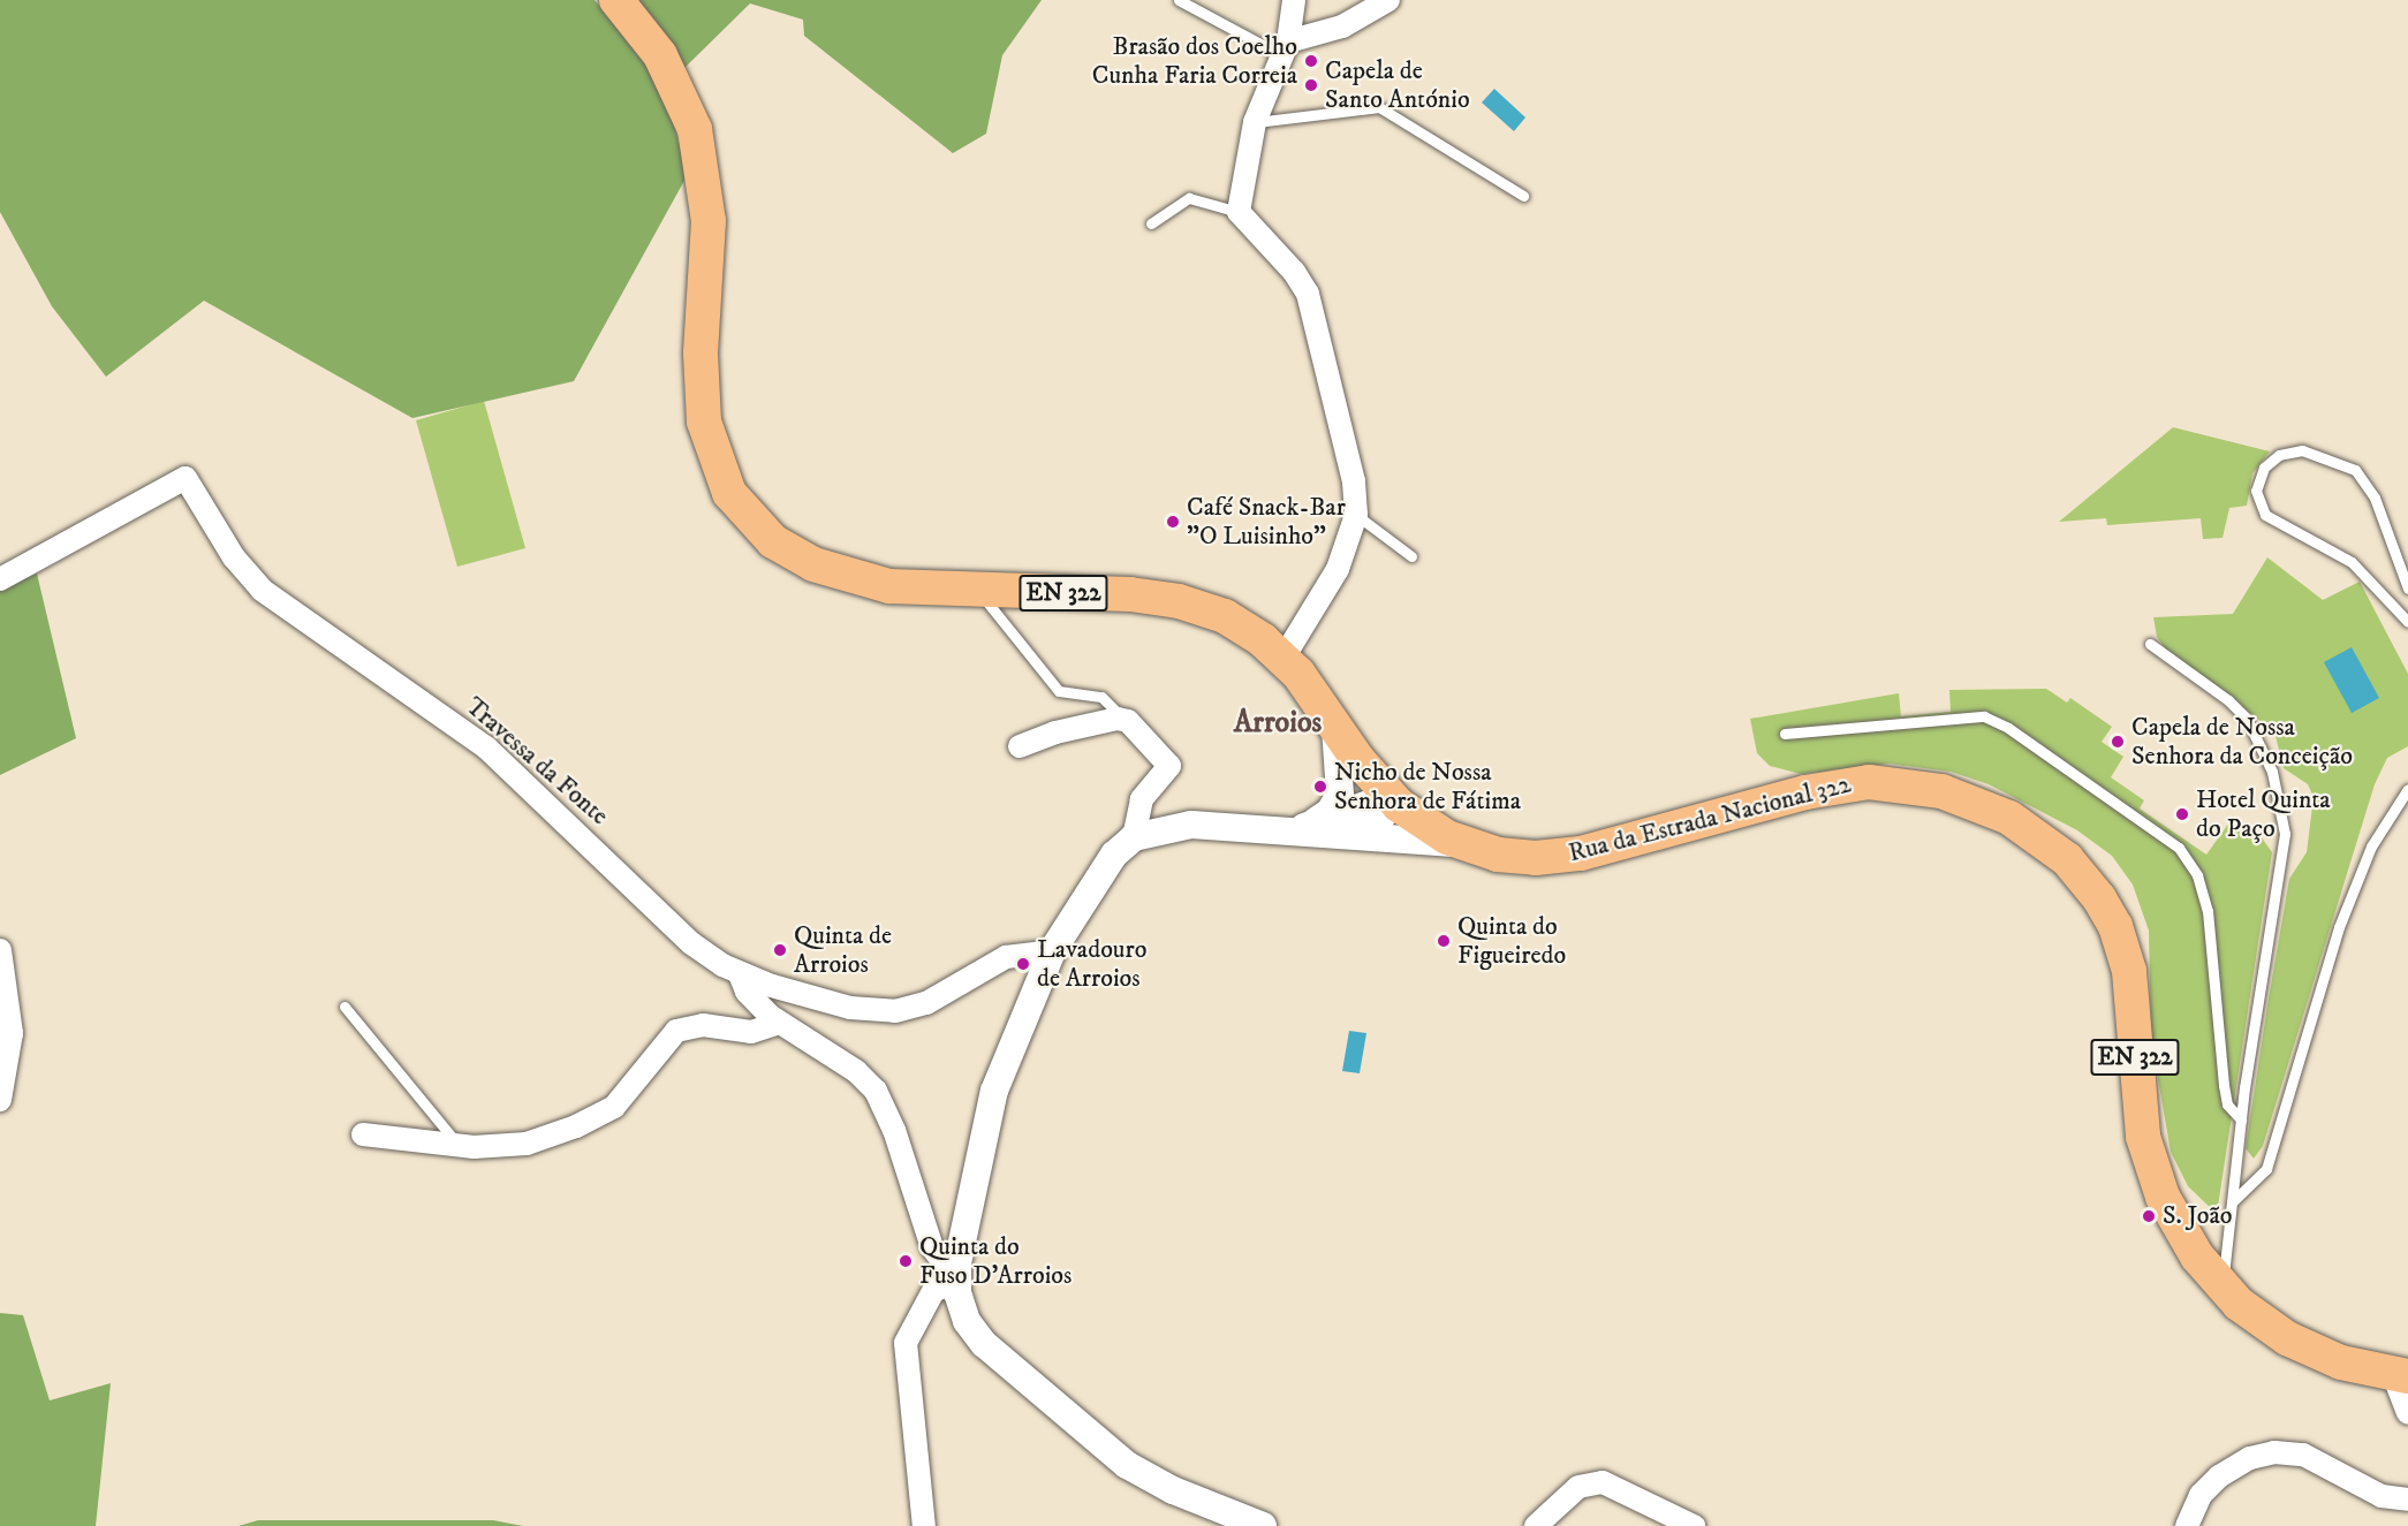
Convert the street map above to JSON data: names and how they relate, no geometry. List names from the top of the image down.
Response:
{
  "streets": {
    "main road": ["EN 322", "Rua da Estrada Nacional 322"],
    "street": ["Travessa da Fonte"]
  },
  "districts": ["Arroios"],
  "places": [
    "Brasão dos Coelho Cunha Faria Correia",
    "Capela de Santo António",
    "Café Snack-Bar \"O Luisinho\"",
    "Capela de Nossa Senhora da Conceição",
    "Nicho de Nossa Senhora de Fátima",
    "Hotel Quinta do Paço",
    "Quinta do Figueiredo",
    "Quinta de Arroios",
    "Lavadouro de Arroios",
    "S. João",
    "Quinta do Fuso D'Arroios"
  ]
}
